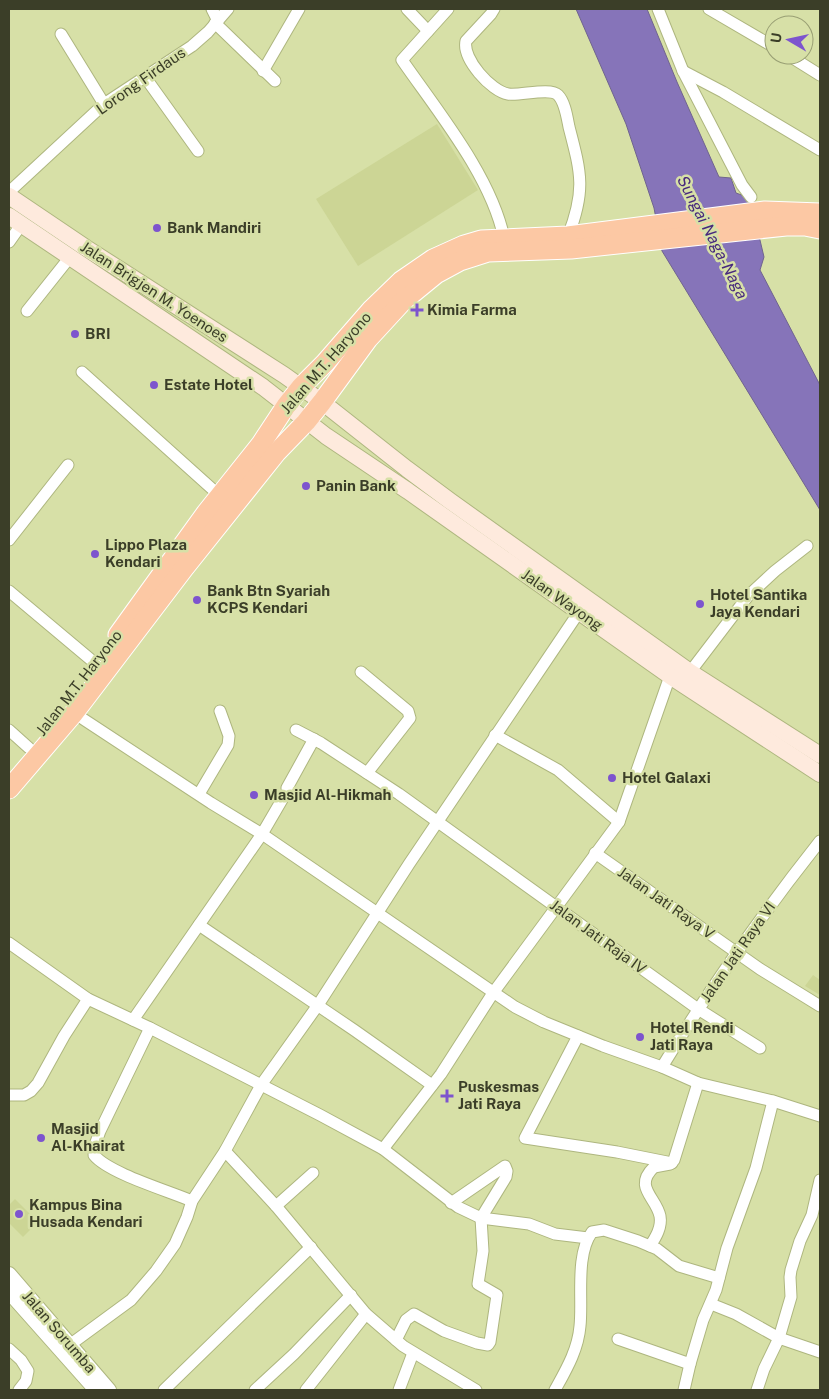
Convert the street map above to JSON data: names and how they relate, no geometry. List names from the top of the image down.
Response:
{
  "streets": {
    "highway": ["Jalan M.T. Haryono"],
    "main road": ["Jalan Brigjen M. Yoenoes", "Jalan Wayong"],
    "street": [
      "Lorong Firdaus",
      "Jalan Jati Raya V",
      "Jalan Jati Raja IV",
      "Jalan Jati Raya VI",
      "Jalan Sorumba"
    ]
  },
  "crossings": [
    ["Lorong Firdaus", "Jalan Brigjen M. Yoenoes"],
    ["Jalan Brigjen M. Yoenoes", "Jalan M.T. Haryono"],
    ["Jalan Brigjen M. Yoenoes", "Jalan Wayong"],
    ["Jalan M.T. Haryono", "Jalan Wayong"],
    ["Jalan Jati Raya V", "Jalan Jati Raya VI"],
    ["Jalan Jati Raja IV", "Jalan Jati Raya VI"]
  ],
  "water": ["Sungai Naga-Naga"],
  "places": {
    "other": [
      "Bank Mandiri",
      "BRI",
      "Estate Hotel",
      "Panin Bank",
      "Lippo Plaza Kendari",
      "Bank Btn Syariah KCPS Kendari",
      "Hotel Santika Jaya Kendari",
      "Hotel Galaxi",
      "Masjid Al-Hikmah",
      "Hotel Rendi Jati Raya",
      "Masjid Al-Khairat",
      "Kampus Bina Husada Kendari"
    ],
    "health": ["Kimia Farma", "Puskesmas Jati Raya"]
  },
  "north": "left"
}
